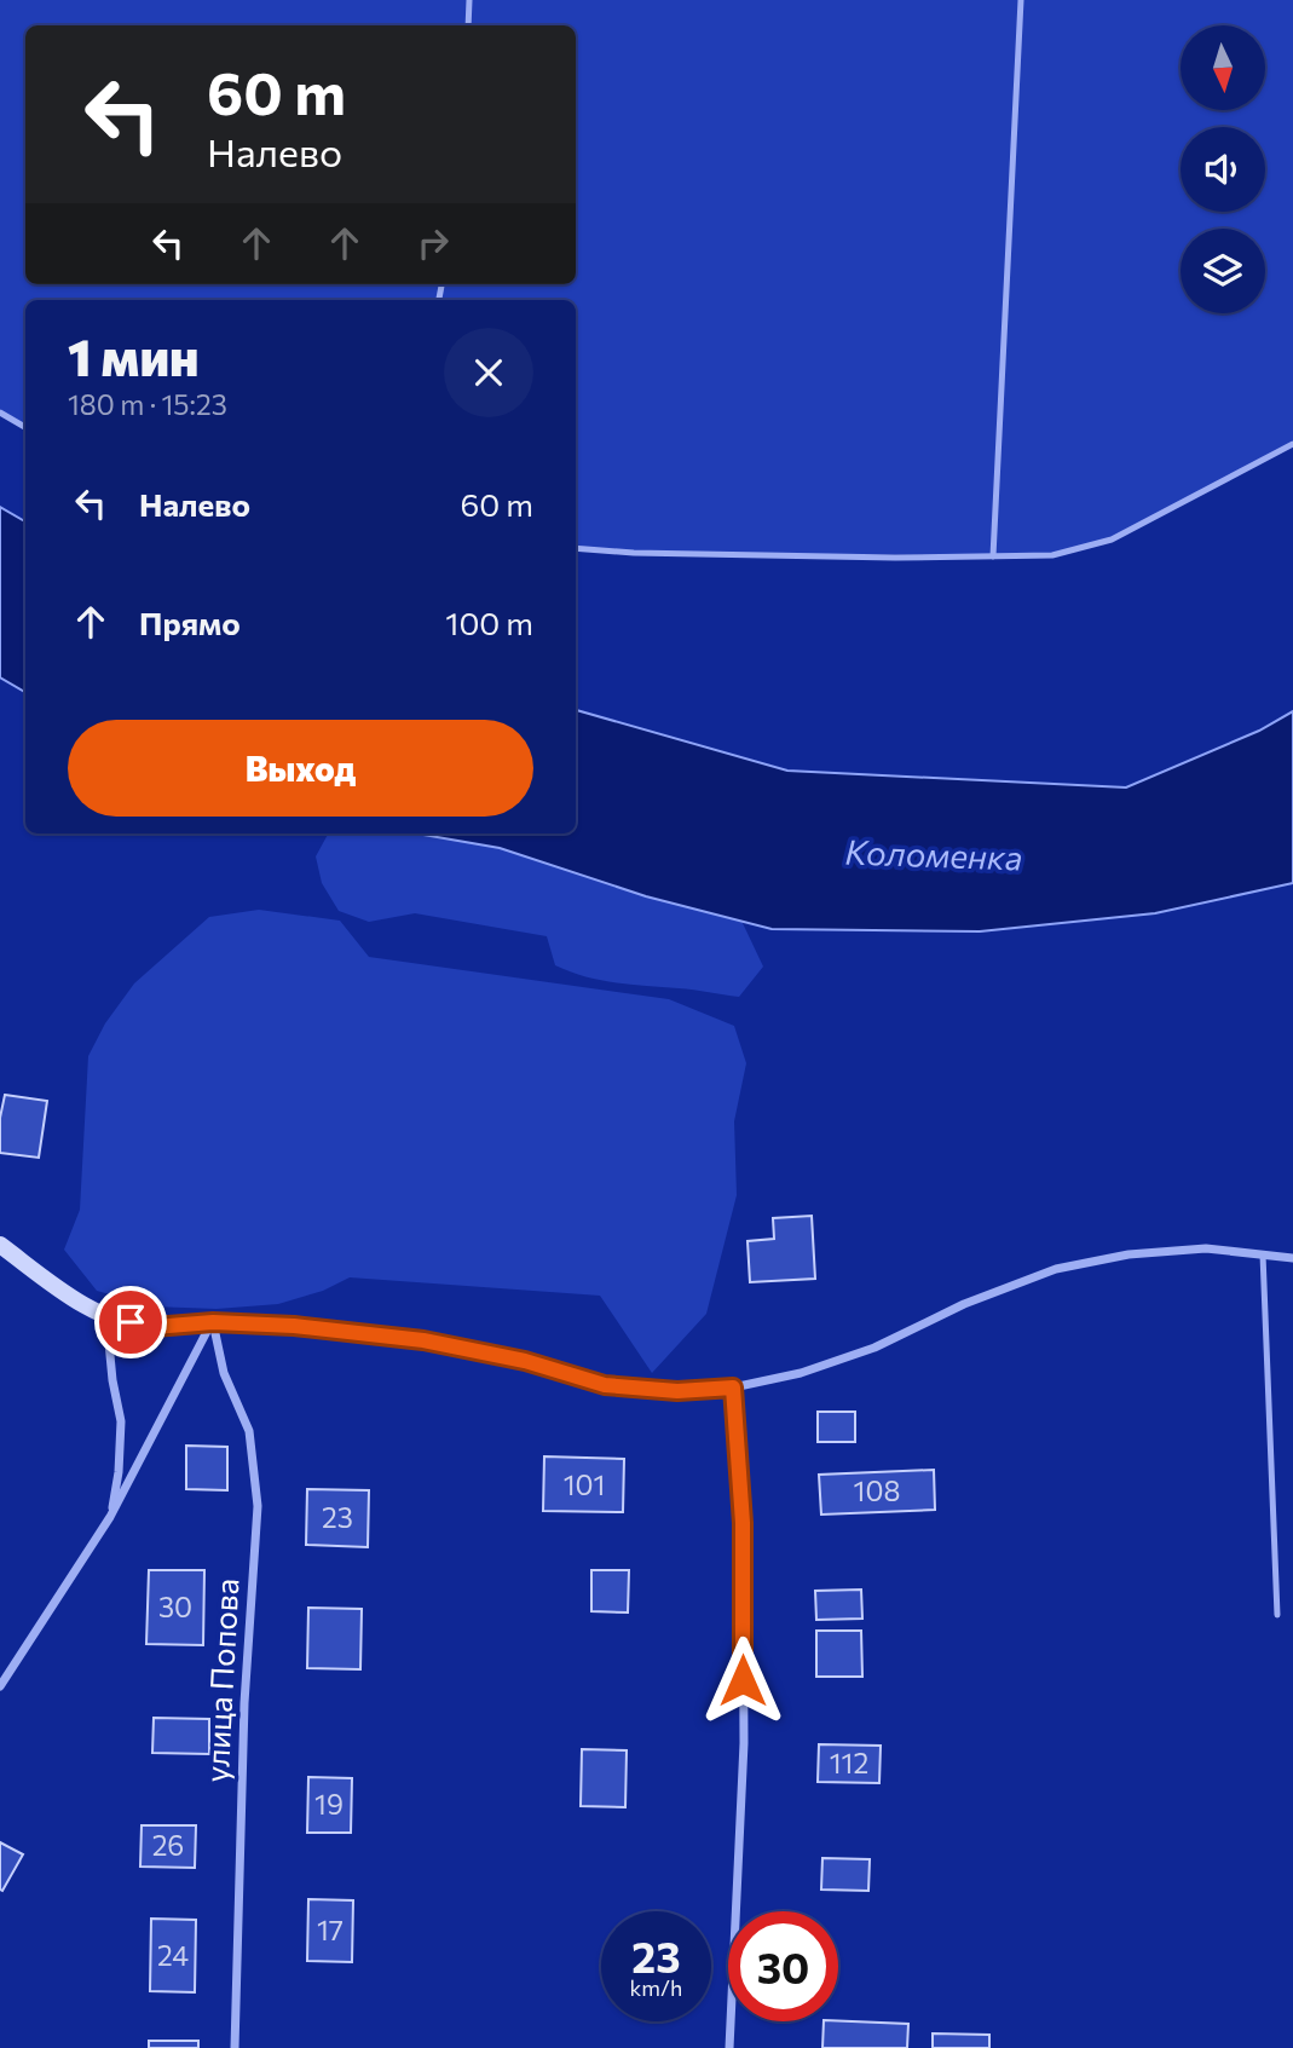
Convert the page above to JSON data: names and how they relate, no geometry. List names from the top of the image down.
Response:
{
  "streets": {
    "street": ["улица Попова"]
  },
  "water": ["Коломенка"],
  "house_numbers": [
    "101",
    "108",
    "23",
    "30",
    "112",
    "19",
    "26",
    "17",
    "24"
  ],
  "north": "bottom",
  "page": {
    "turn": ["60 m", "Налево"],
    "heading": ["1 мин", "180 m · 15:23"],
    "list": [
      {
        "name": "Налево",
        "value": "60 m"
      },
      {
        "name": "Прямо",
        "value": "100 m"
      }
    ],
    "buttons": "Выход",
    "speed": "23 km/h",
    "limit": "30"
  }
}
